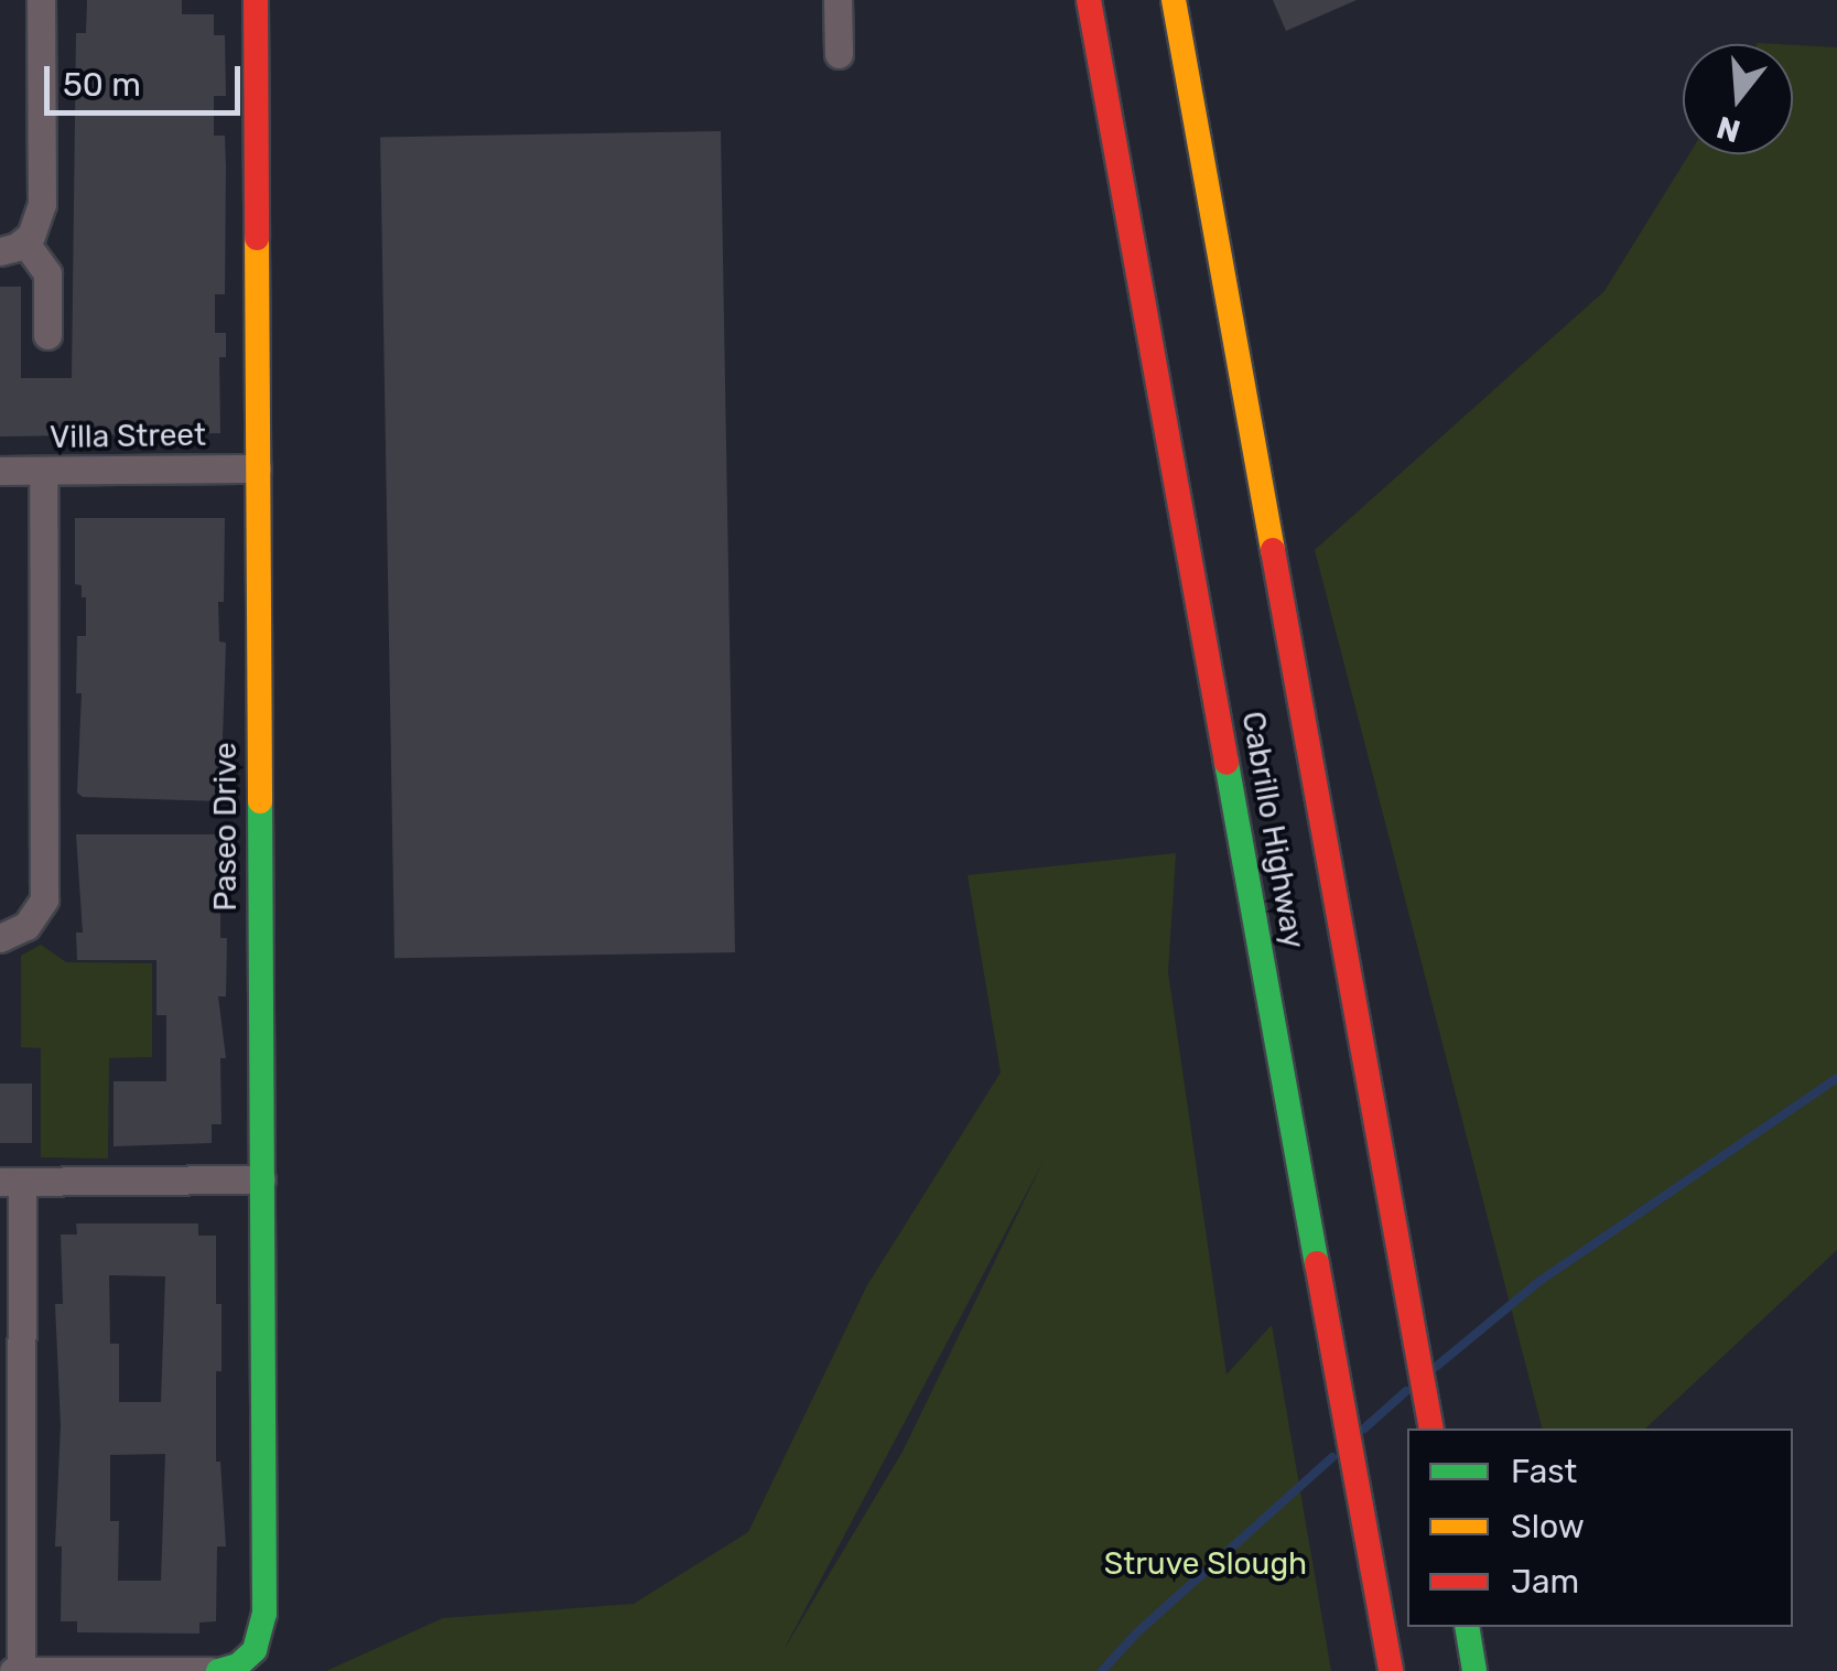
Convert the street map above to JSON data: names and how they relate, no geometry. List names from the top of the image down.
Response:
{
  "streets": {
    "main road": ["Paseo Drive", "Cabrillo Highway"],
    "street": ["Villa Street"]
  },
  "crossings": [
    ["Villa Street", "Paseo Drive"]
  ],
  "parks": ["Struve Slough"],
  "legend": ["Fast", "Slow", "Jam"],
  "scale_bar": "50 m",
  "north": "bottom"
}
